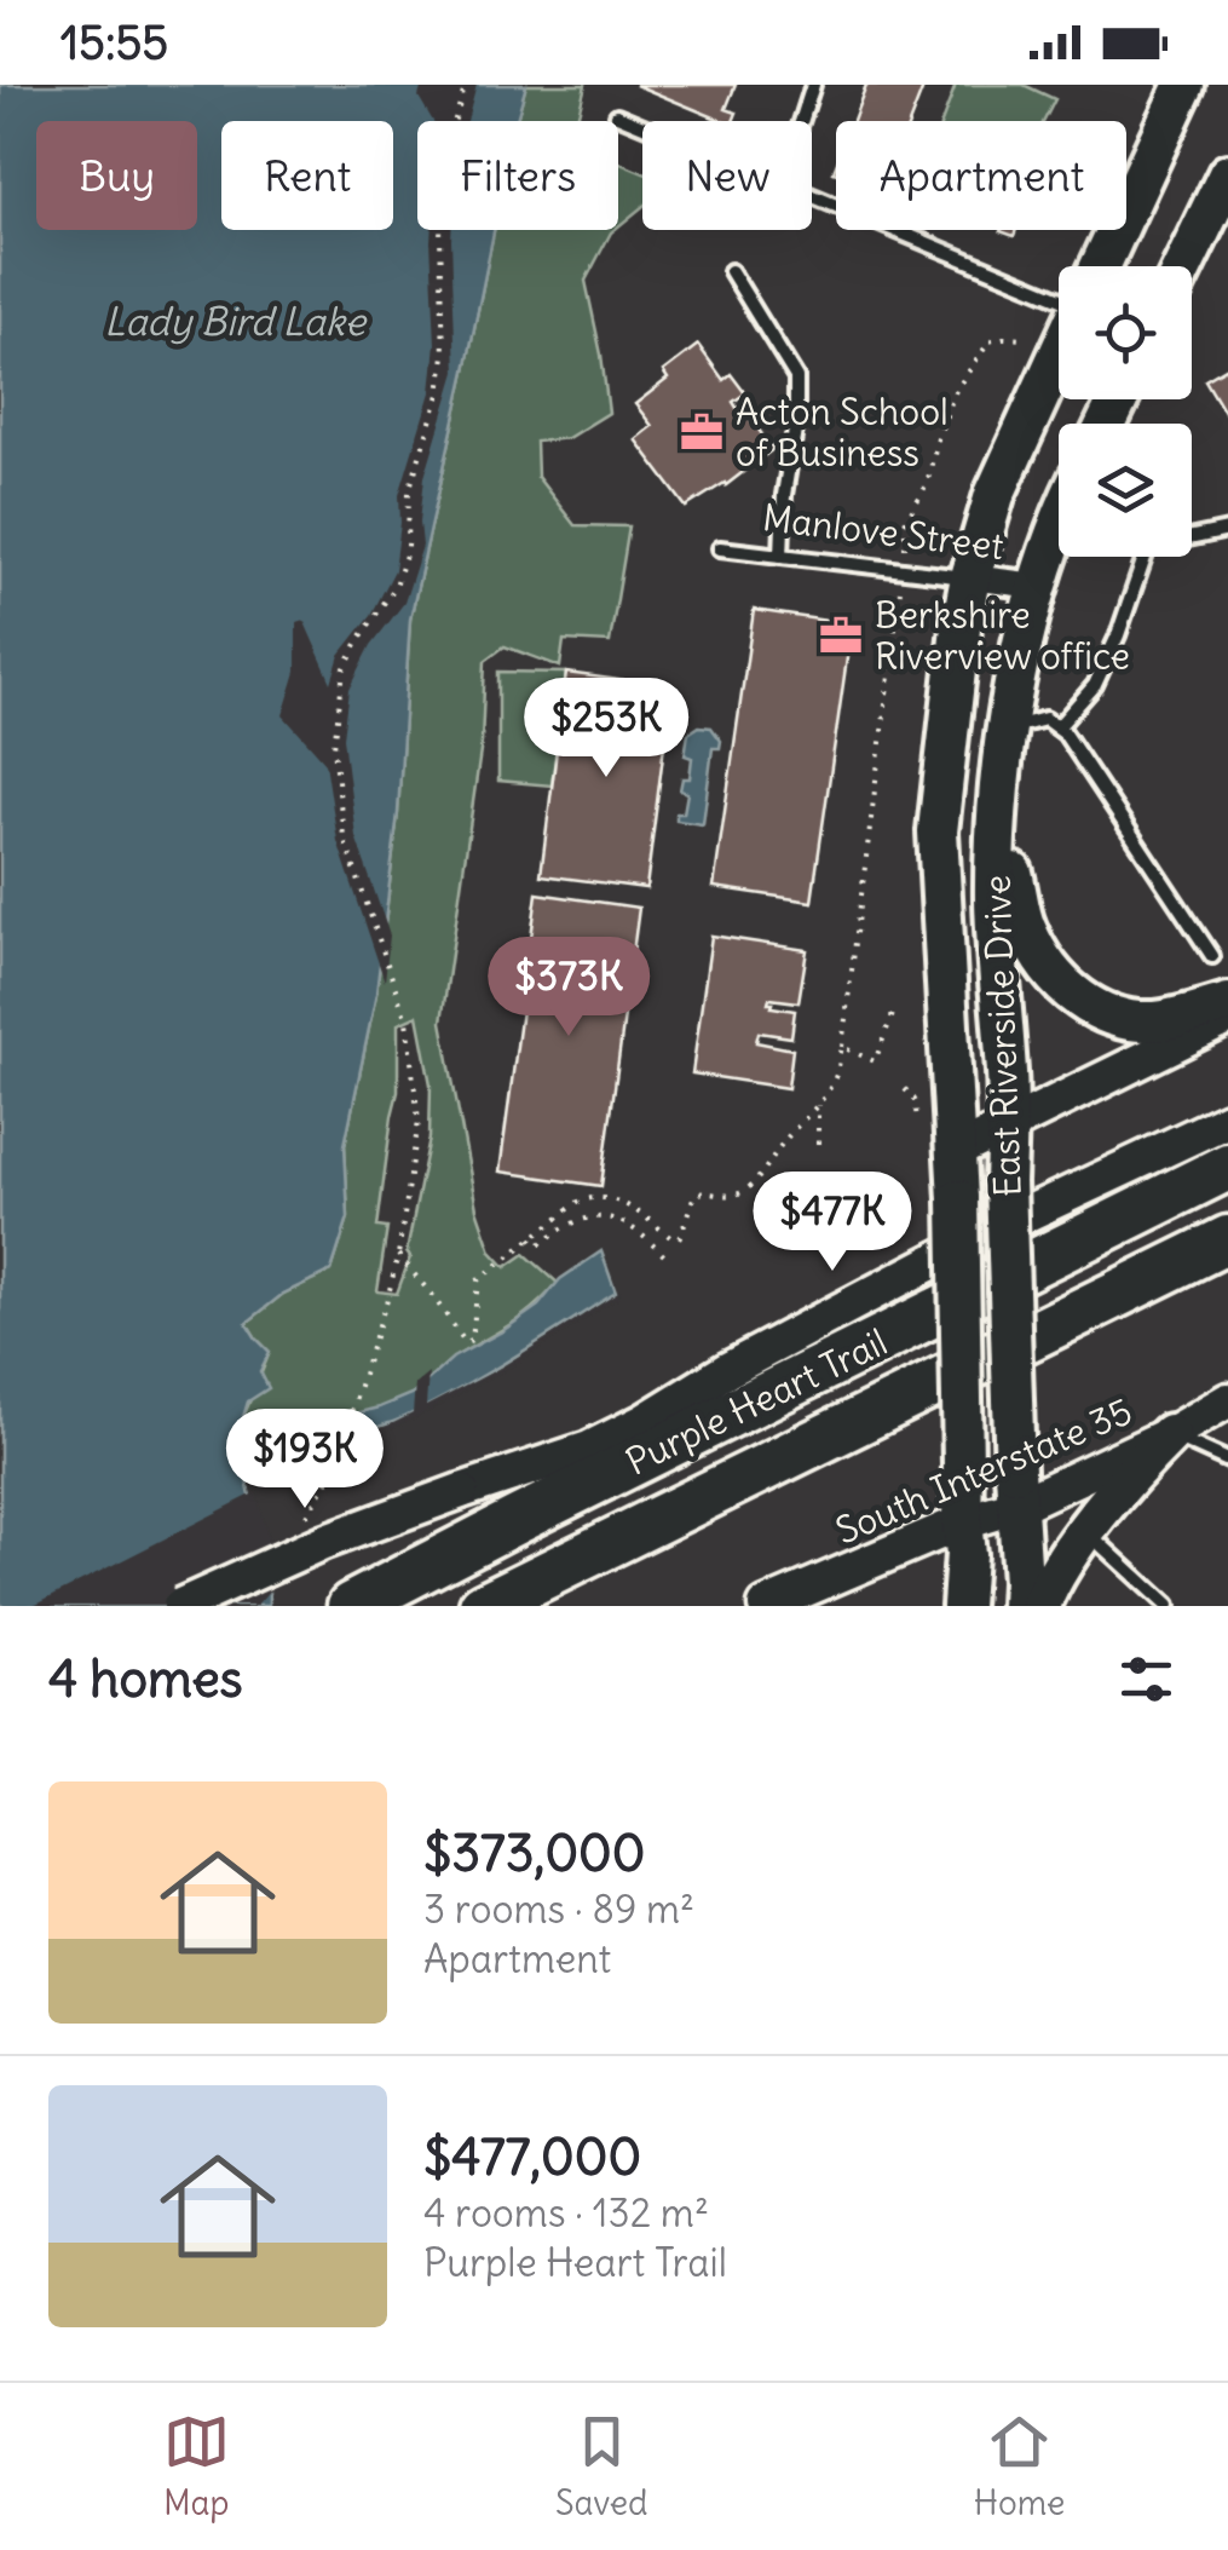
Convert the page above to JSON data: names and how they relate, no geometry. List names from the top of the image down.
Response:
{
  "streets": {
    "highway": ["Purple Heart Trail"],
    "main road": ["East Riverside Drive", "South Interstate 35"],
    "street": ["Manlove Street"]
  },
  "crossings": [
    ["Manlove Street", "East Riverside Drive"],
    ["East Riverside Drive", "South Interstate 35"]
  ],
  "water": ["Lady Bird Lake"],
  "places": {
    "office": ["Acton School of Business", "Berkshire Riverview office"]
  },
  "page": {
    "status": "15:55",
    "chip": [
      "Buy",
      "Rent",
      "Filters",
      "New",
      "Apartment"
    ],
    "price": [
      "$253K",
      "$373K",
      "$477K",
      "$193K"
    ],
    "heading": "4 homes",
    "list": [
      {
        "name": "$373,000",
        "note": "3 rooms · 89 m² · Apartment"
      },
      {
        "name": "$477,000",
        "note": "4 rooms · 132 m² · Purple Heart Trail"
      }
    ],
    "tabs": ["Map", "Saved", "Home"]
  }
}
